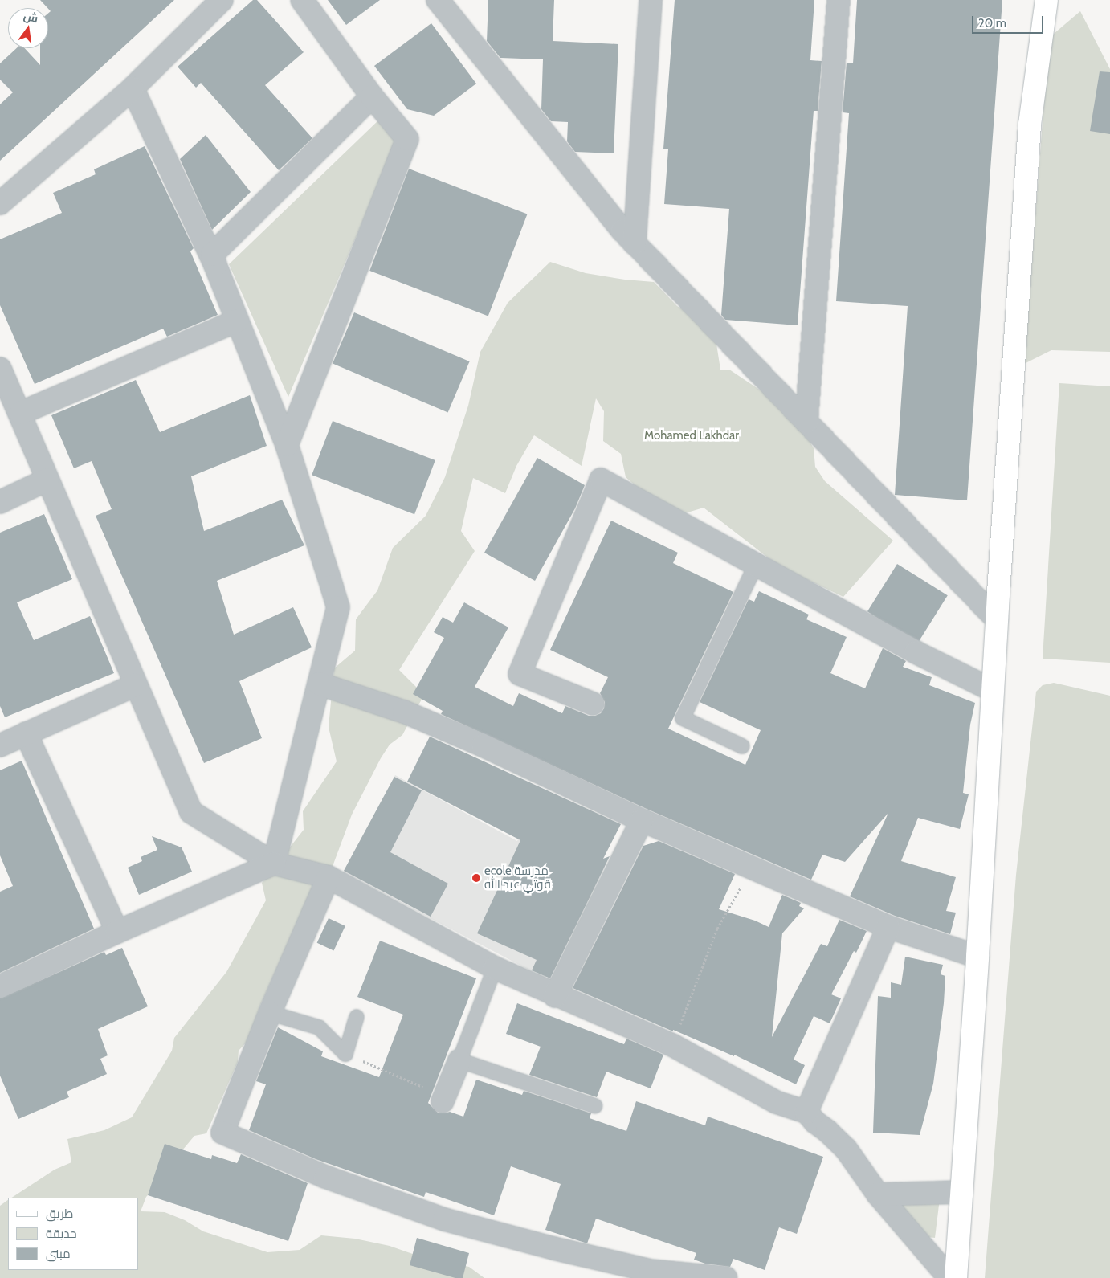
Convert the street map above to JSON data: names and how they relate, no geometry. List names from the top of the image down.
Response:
{
  "parks": ["Mohamed Lakhdar"],
  "places": ["ecole مدرسة قوتي عبد الله"],
  "legend": ["طريق", "حديقة", "مبنى"],
  "scale_bar": "20 m",
  "north": "top"
}
